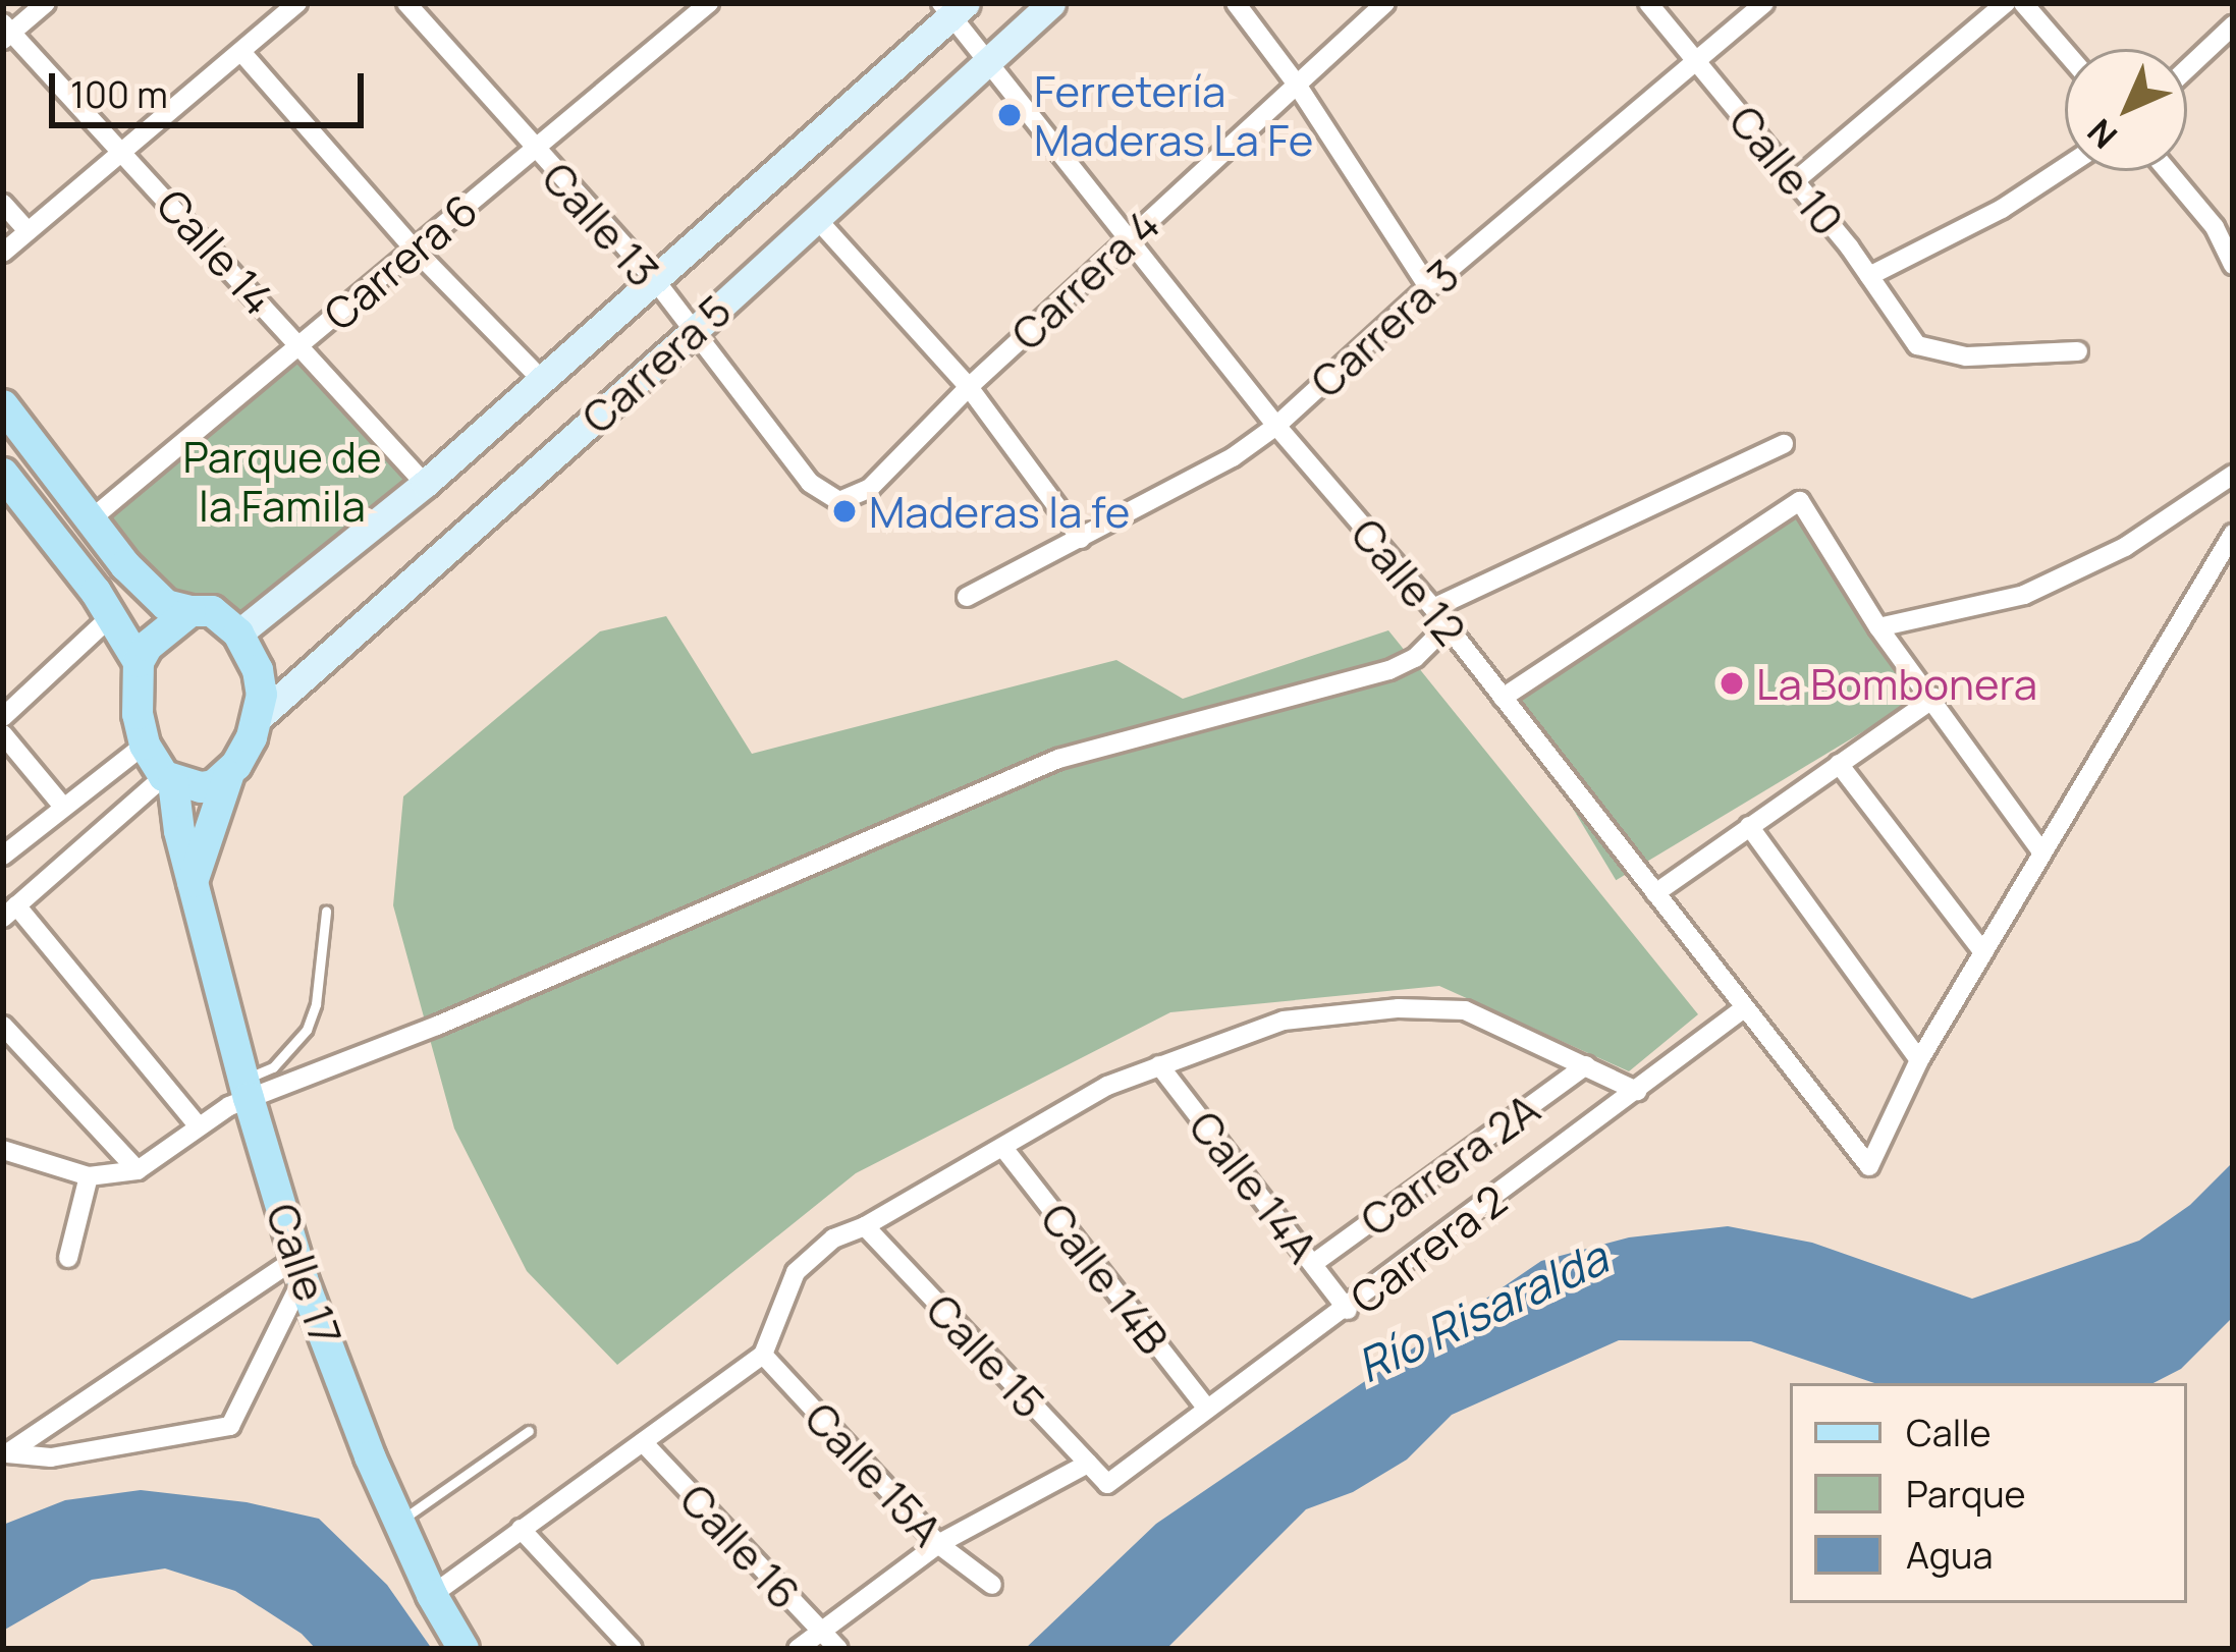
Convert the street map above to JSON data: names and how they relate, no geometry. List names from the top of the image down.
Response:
{
  "streets": {
    "main road": ["Carrera 5", "Calle 17"],
    "street": [
      "Calle 10",
      "Calle 13",
      "Calle 14",
      "Carrera 6",
      "Carrera 4",
      "Carrera 3",
      "Calle 12",
      "Carrera 2A",
      "Calle 14A",
      "Carrera 2",
      "Calle 14B",
      "Calle 15",
      "Calle 15A",
      "Calle 16"
    ]
  },
  "crossings": [
    ["Calle 10", "Carrera 3"],
    ["Calle 13", "Carrera 6"],
    ["Calle 13", "Carrera 4"],
    ["Calle 13", "Carrera 5"],
    ["Calle 14", "Carrera 6"],
    ["Calle 14", "Carrera 5"],
    ["Carrera 4", "Calle 12"],
    ["Carrera 3", "Calle 12"],
    ["Carrera 5", "Calle 12"],
    ["Carrera 5", "Calle 17"],
    ["Calle 12", "Carrera 2"],
    ["Carrera 2A", "Calle 14A"],
    ["Calle 14A", "Carrera 2"],
    ["Carrera 2", "Calle 14B"],
    ["Carrera 2", "Calle 15"]
  ],
  "water": ["Río Risaralda"],
  "parks": ["Parque de la Famila"],
  "places": ["Ferretería Maderas La Fe", "Maderas la fe", "La Bombonera"],
  "legend": ["Calle", "Parque", "Agua"],
  "scale_bar": "100 m",
  "north": "bottom left"
}
